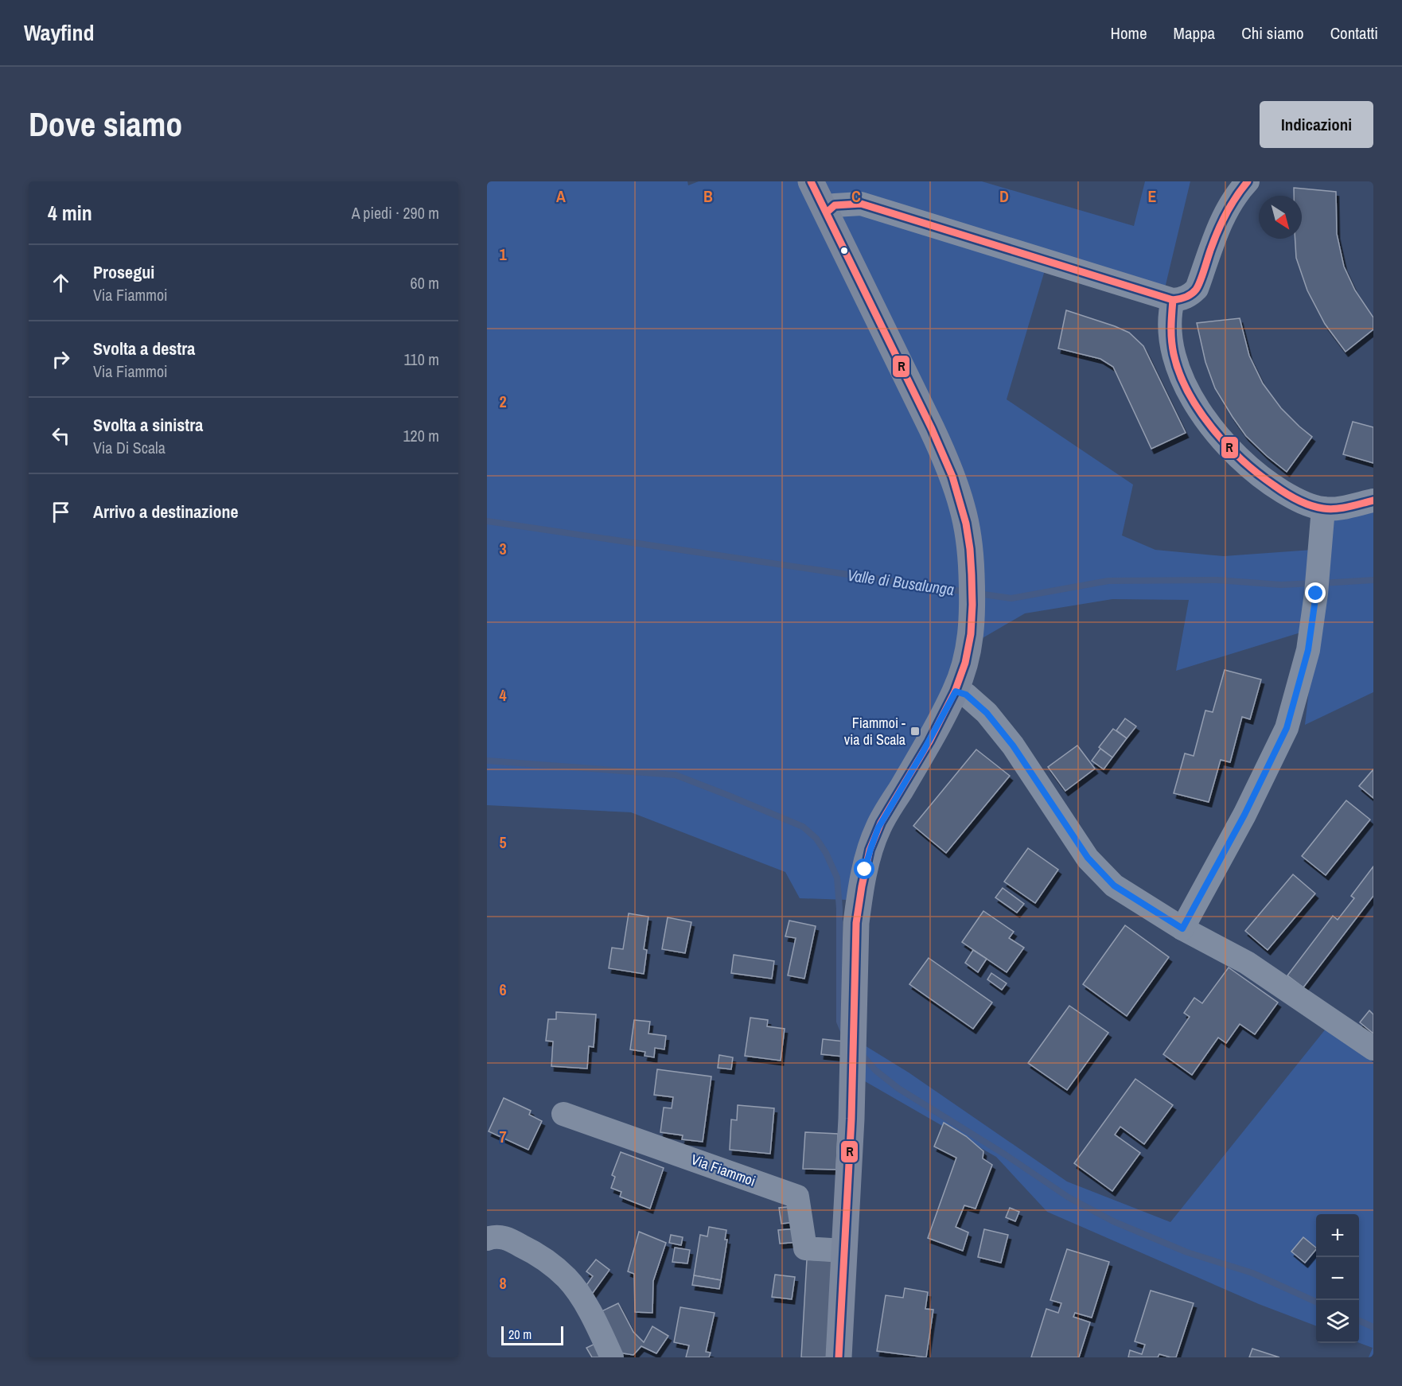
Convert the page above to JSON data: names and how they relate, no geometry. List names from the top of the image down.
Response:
{
  "streets": {
    "street": ["Via Fiammoi"]
  },
  "water": ["Valle di Busalunga"],
  "places": {
    "transit": ["Fiammoi - via di Scala"]
  },
  "lines": ["transit line R"],
  "scale_bar": "20 m",
  "north": "bottom right",
  "page": {
    "header": "Wayfind",
    "nav": [
      "Home",
      "Mappa",
      "Chi siamo",
      "Contatti"
    ],
    "buttons": "Indicazioni",
    "title": "Dove siamo",
    "heading": ["4 min", "A piedi · 290 m"],
    "list": [
      ["Prosegui", "Via Fiammoi", "60 m"],
      ["Svolta a destra", "Via Fiammoi", "110 m"],
      ["Svolta a sinistra", "Via Di Scala", "120 m"],
      "Arrivo a destinazione"
    ],
    "map_buttons": ["+", "−"],
    "scale": "20 m"
  },
  "grid": {
    "columns": [
      "A",
      "B",
      "C",
      "D",
      "E"
    ],
    "rows": [
      "1",
      "2",
      "3",
      "4",
      "5",
      "6",
      "7",
      "8"
    ]
  }
}
